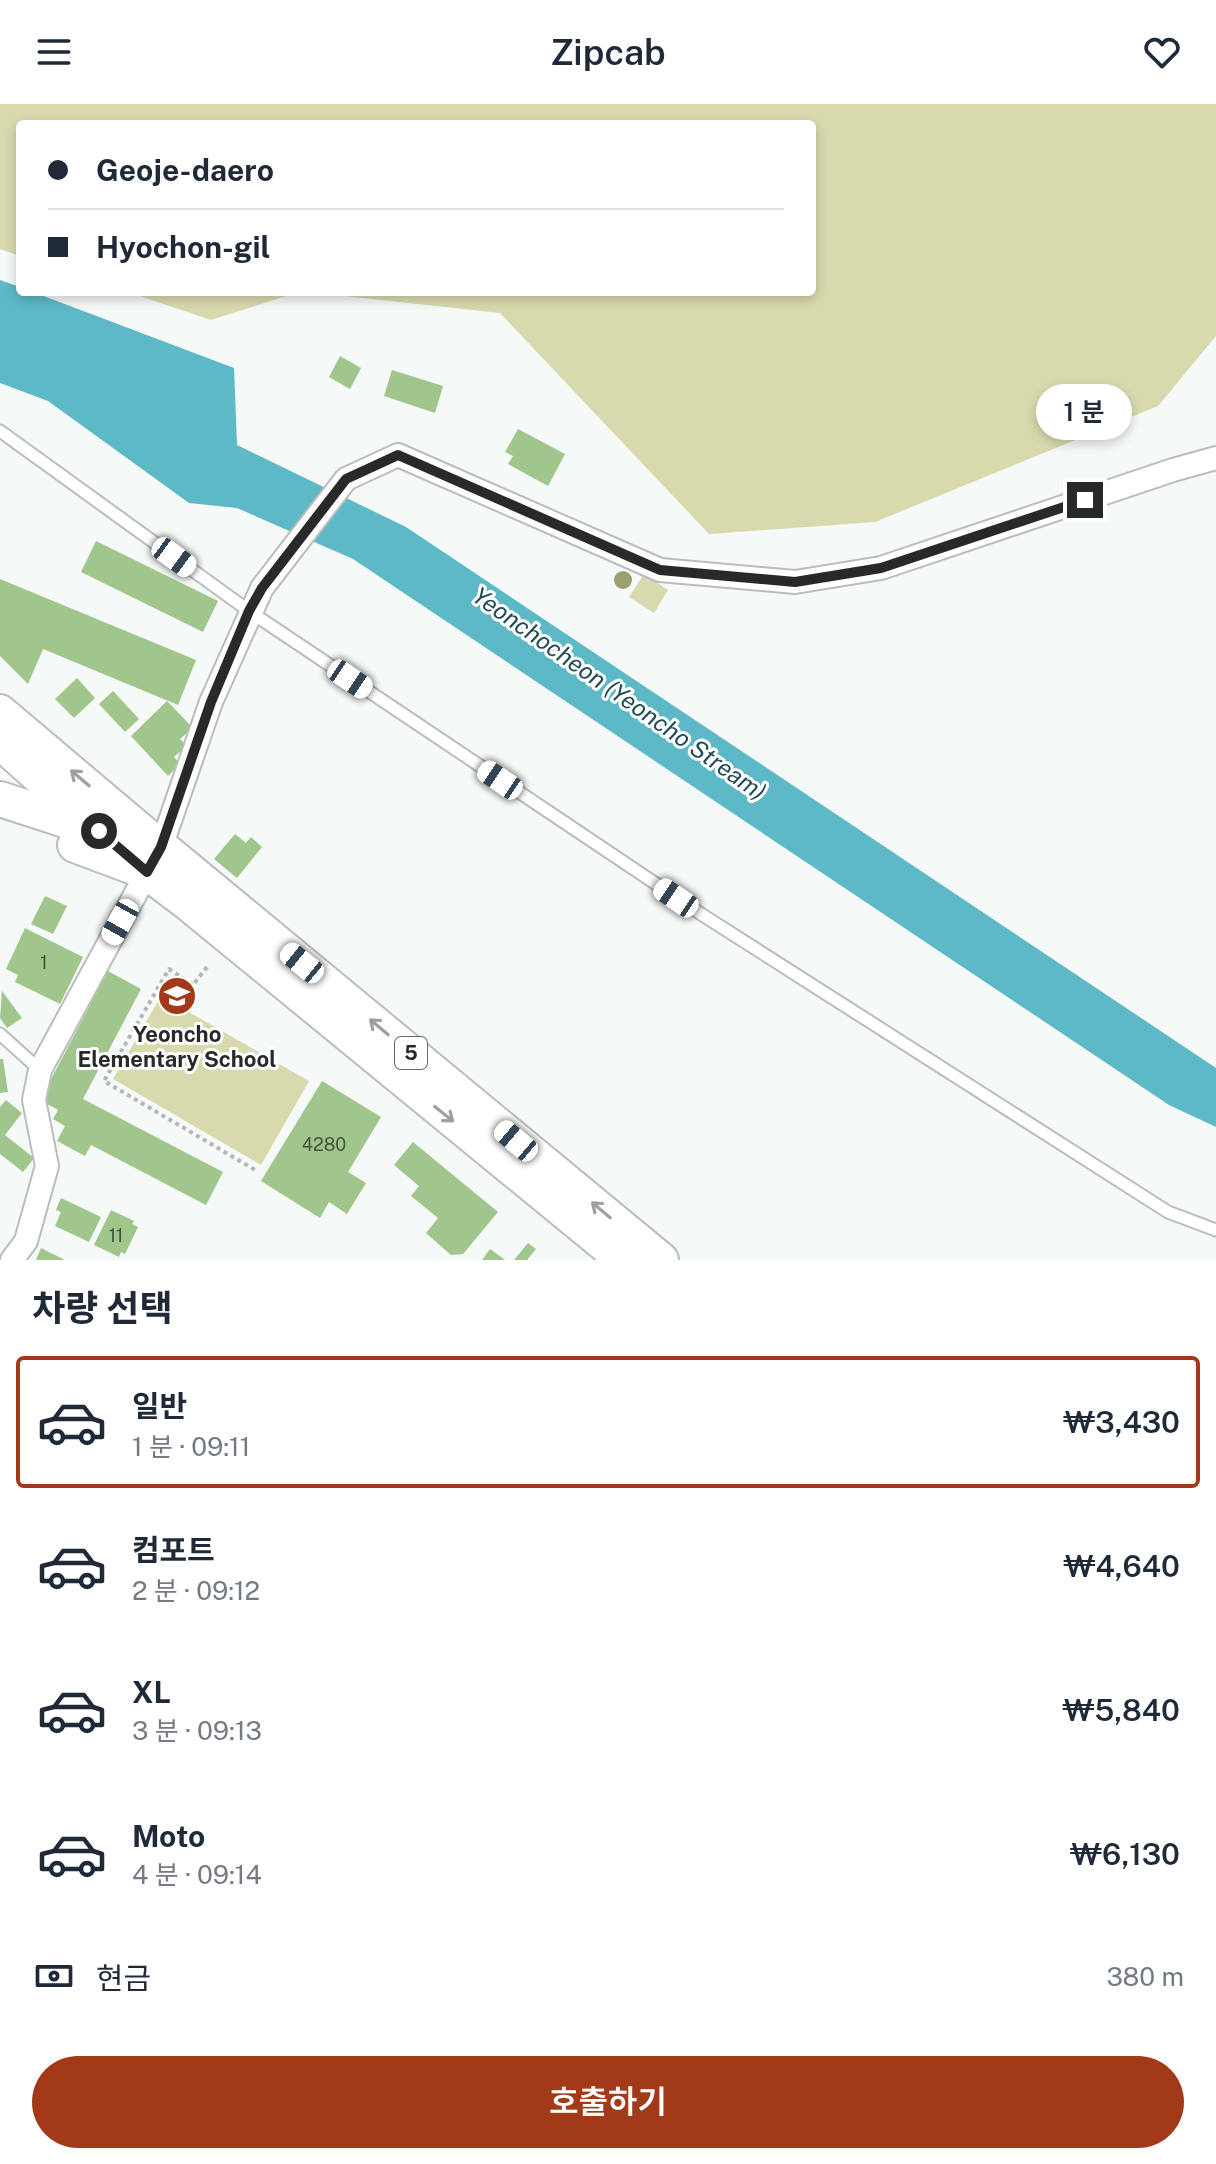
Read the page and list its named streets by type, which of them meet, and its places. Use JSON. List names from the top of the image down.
{
  "streets": {
    "main road": ["5"]
  },
  "water": ["Yeonchocheon (Yeoncho Stream)"],
  "places": {
    "school or university": ["Yeoncho Elementary School"]
  },
  "house_numbers": ["1", "4280", "11"],
  "page": {
    "header": "Zipcab",
    "banner": ["Geoje-daero", "Hyochon-gil"],
    "bubble": "1 분",
    "heading": "차량 선택",
    "list": [
      {
        "name": "일반",
        "note": "1 분 · 09:11",
        "value": "₩3,430"
      },
      {
        "name": "컴포트",
        "note": "2 분 · 09:12",
        "value": "₩4,640"
      },
      {
        "name": "XL",
        "note": "3 분 · 09:13",
        "value": "₩5,840"
      },
      {
        "name": "Moto",
        "note": "4 분 · 09:14",
        "value": "₩6,130"
      }
    ],
    "pay": ["현금", "380 m"],
    "buttons": "호출하기"
  }
}
